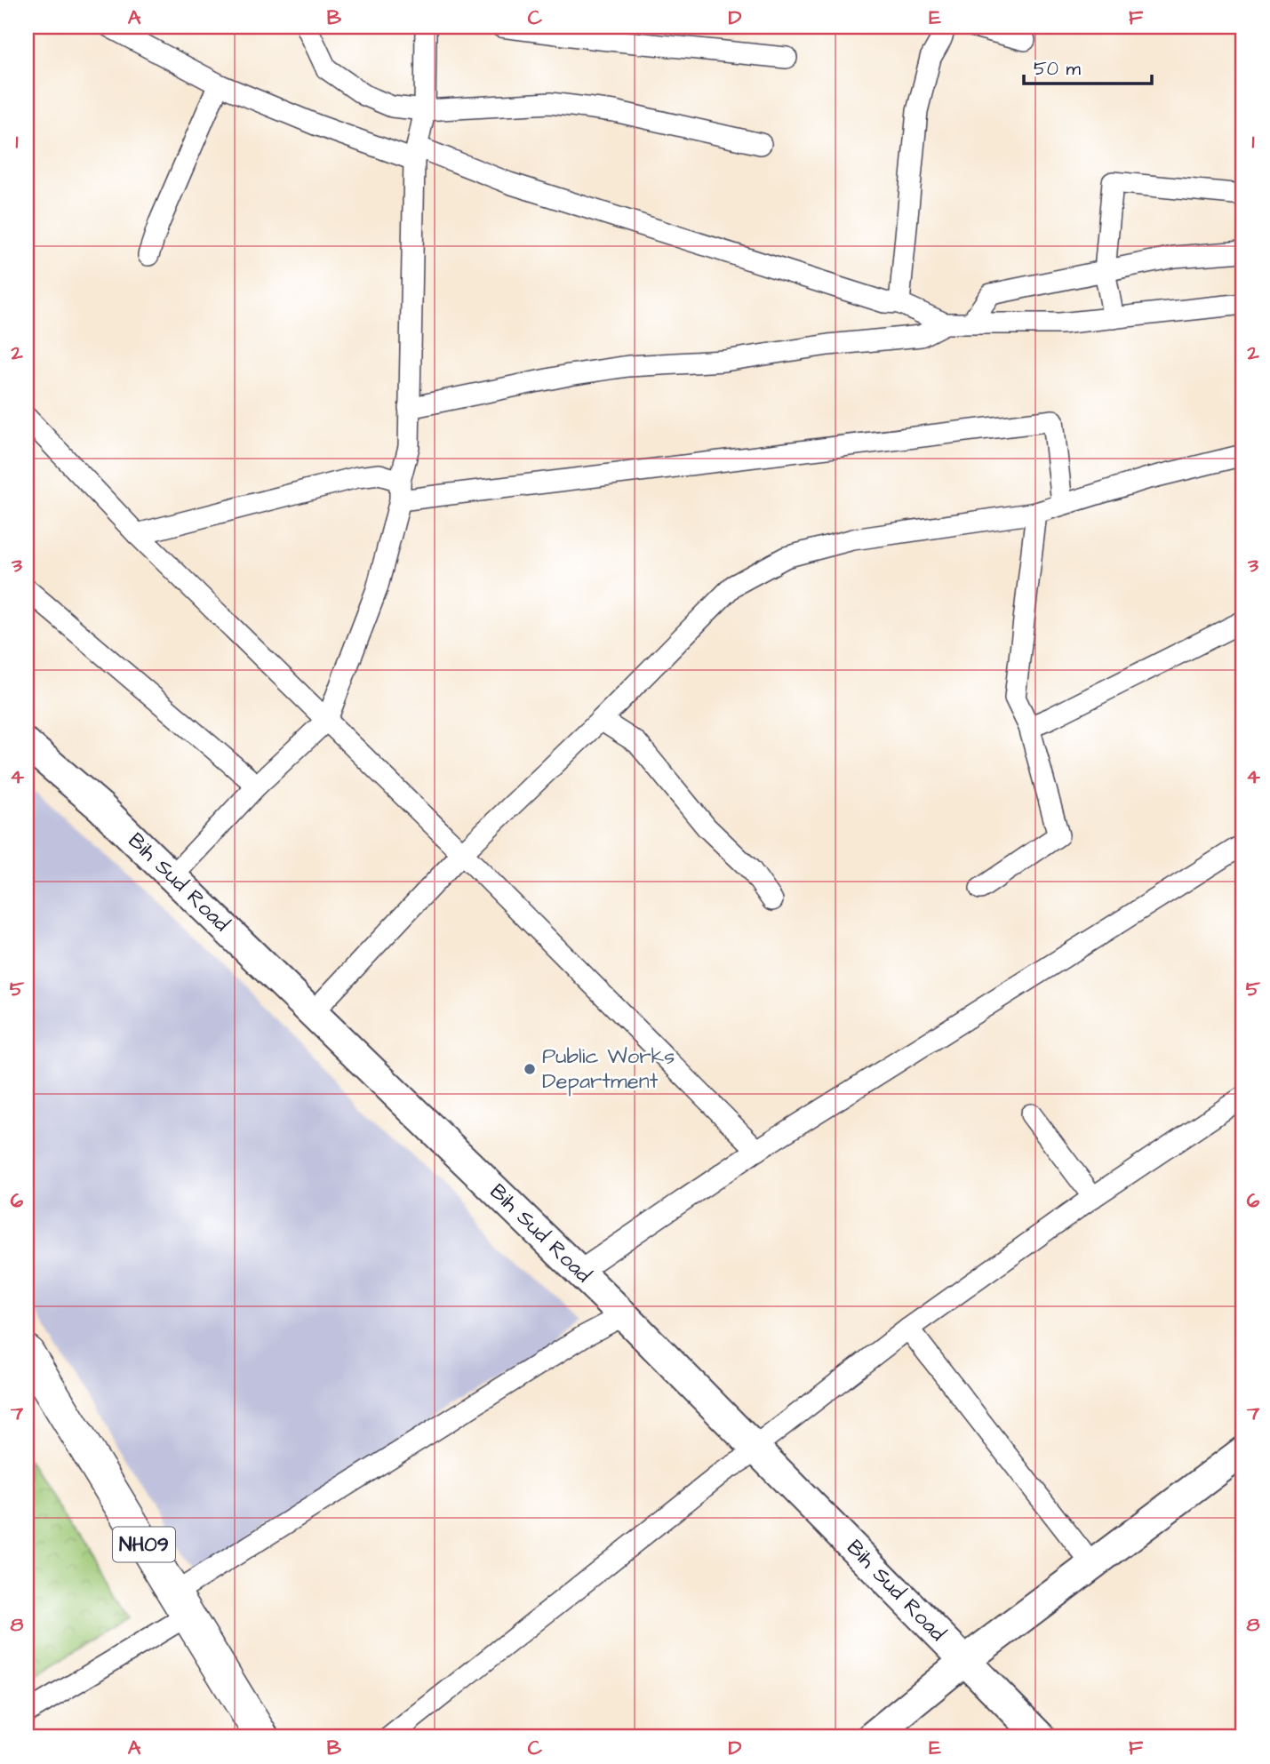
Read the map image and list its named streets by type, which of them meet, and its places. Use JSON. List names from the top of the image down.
{
  "streets": {
    "main road": ["Bih Sud Road", "NH09"]
  },
  "places": ["Public Works Department"],
  "scale_bar": "50 m",
  "grid": {
    "columns": [
      "A",
      "B",
      "C",
      "D",
      "E",
      "F"
    ],
    "rows": [
      "1",
      "2",
      "3",
      "4",
      "5",
      "6",
      "7",
      "8"
    ]
  }
}
